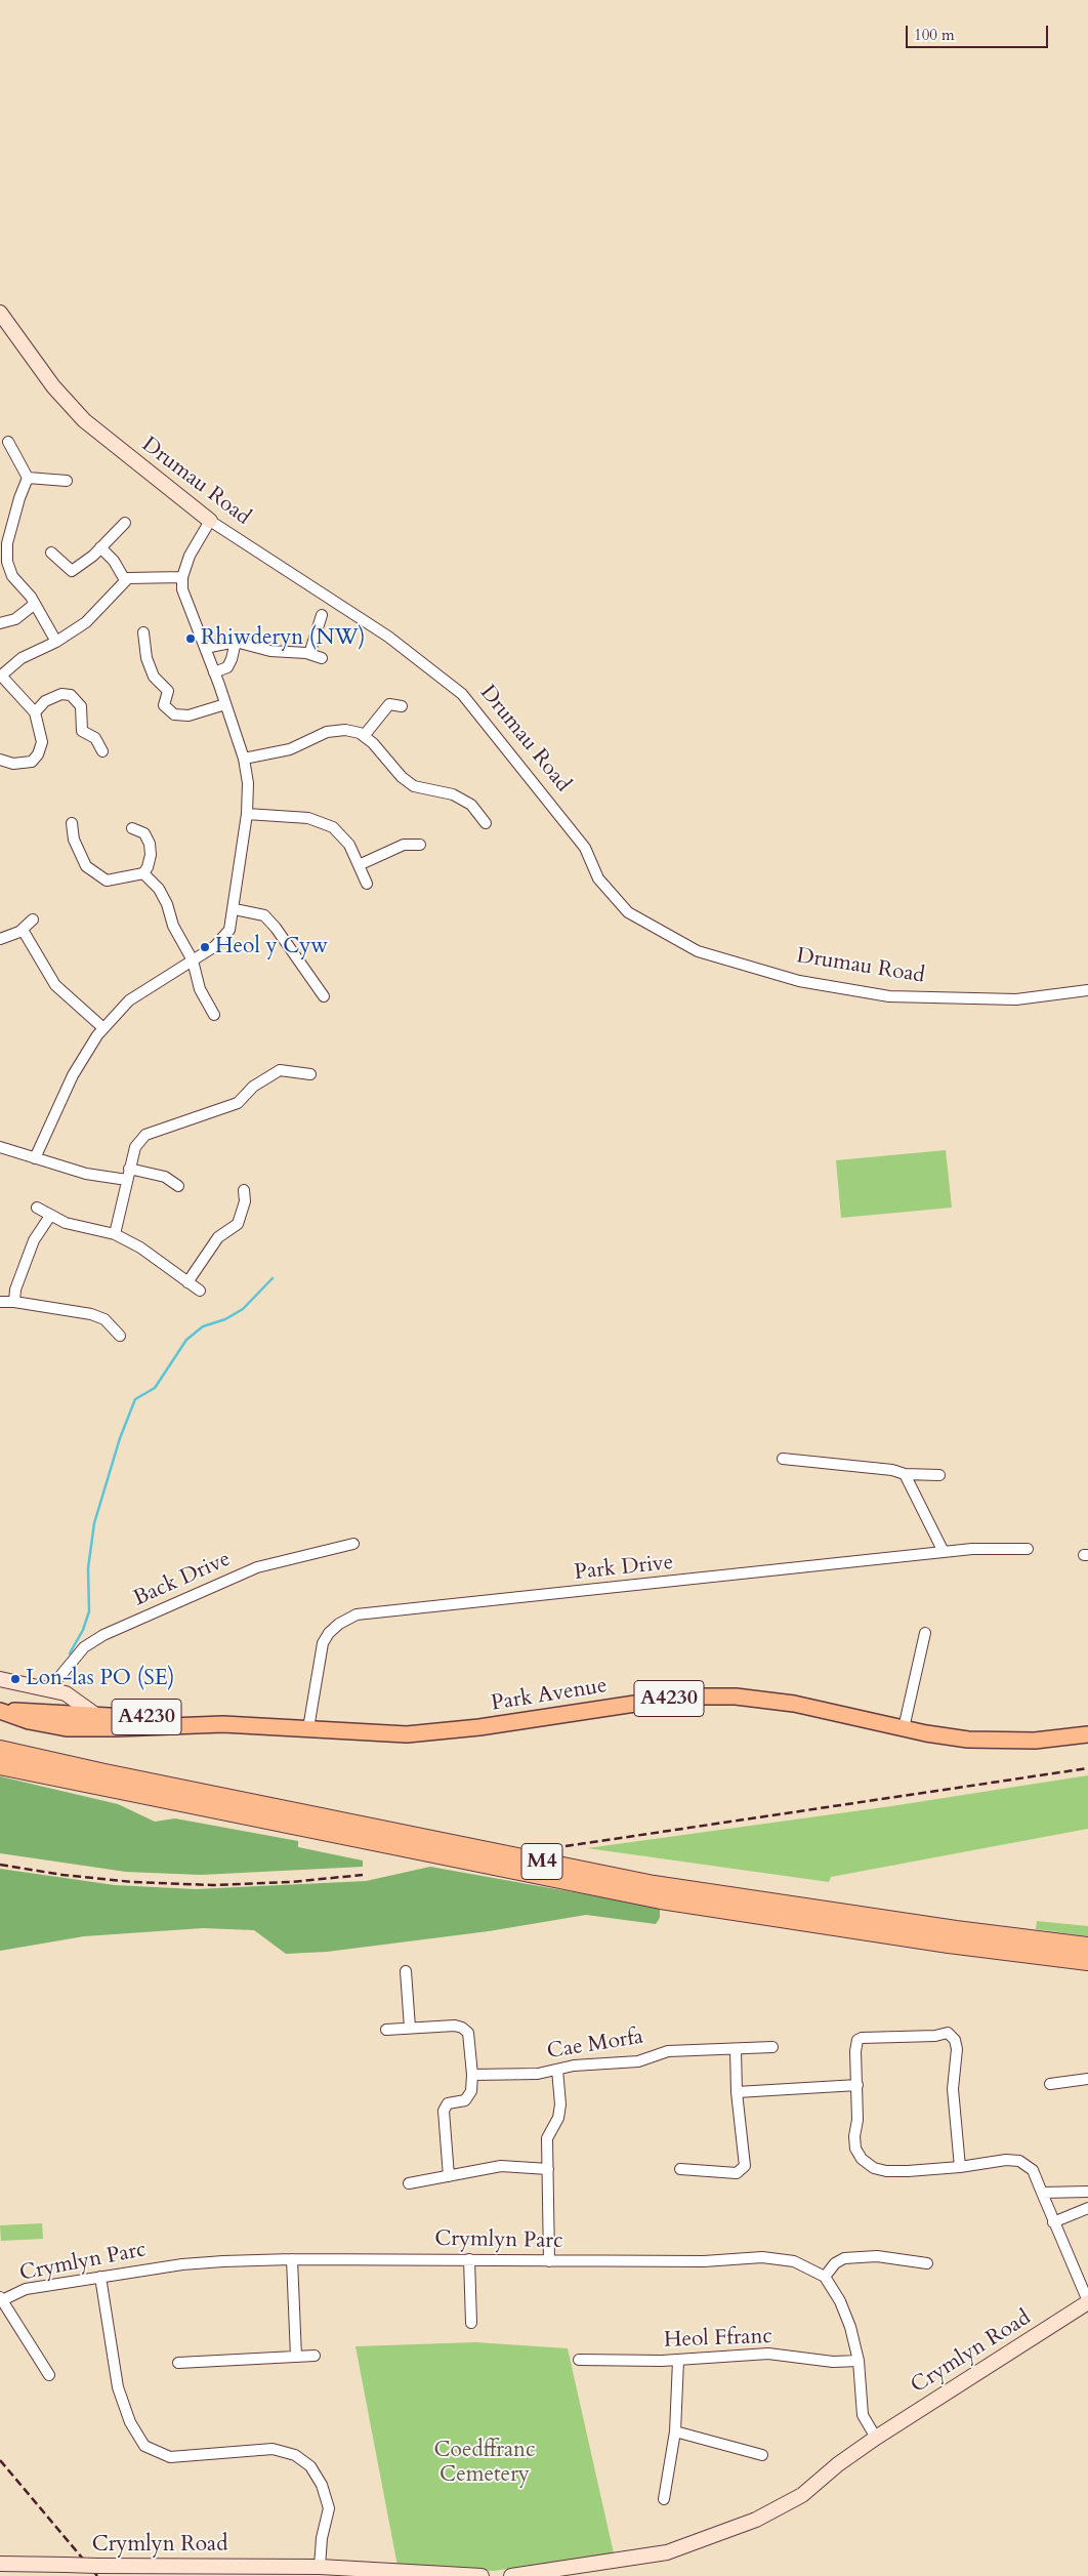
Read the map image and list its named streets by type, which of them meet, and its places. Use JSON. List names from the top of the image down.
{
  "streets": {
    "highway": ["M4"],
    "main road": ["Park Avenue", "A4230"],
    "street": [
      "Drumau Road",
      "Park Drive",
      "Back Drive",
      "Cae Morfa",
      "Crymlyn Parc",
      "Heol Ffranc",
      "Crymlyn Road"
    ]
  },
  "crossings": [
    ["Park Drive", "Park Avenue"],
    ["Park Avenue", "A4230"]
  ],
  "parks": ["Coedffranc Cemetery"],
  "places": ["Rhiwderyn (NW)", "Heol y Cyw", "Lon-las PO (SE)"],
  "scale_bar": "100 m"
}
